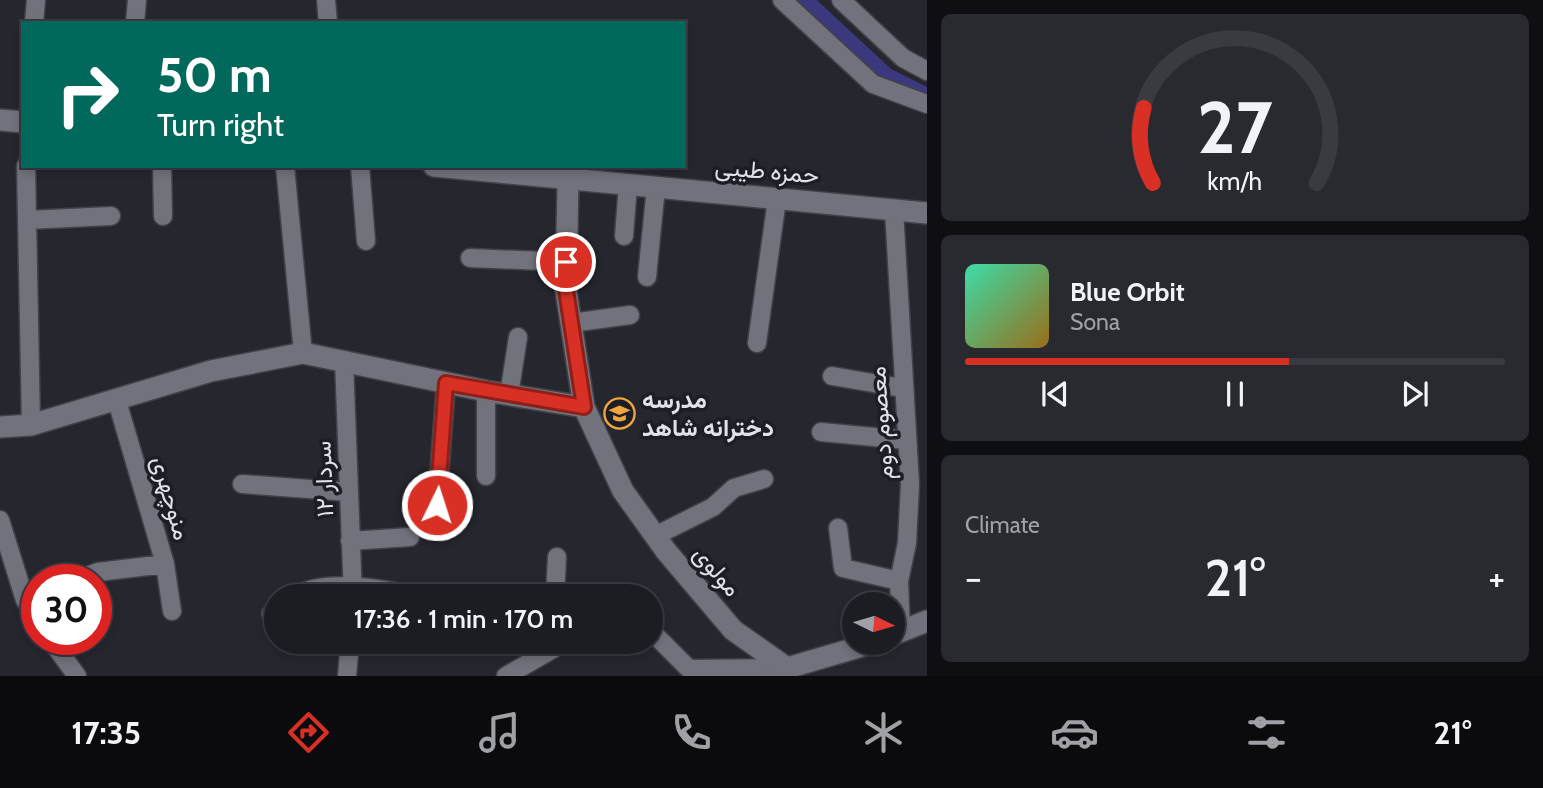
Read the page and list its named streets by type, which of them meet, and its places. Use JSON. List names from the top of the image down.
{
  "streets": {
    "street": [
      "حمزه طیبی",
      "معصوم دوم",
      "سردار ۱۲",
      "منوچهری",
      "مولوی"
    ]
  },
  "crossings": [
    ["حمزه طیبی", "معصوم دوم"],
    ["حمزه طیبی", "مولوی"]
  ],
  "places": {
    "school or university": ["مدرسه دخترانه شاهد"]
  },
  "north": "right",
  "page": {
    "turn": ["50 m", "Turn right"],
    "song": ["Blue Orbit", "Sona"],
    "tile": "Climate",
    "heat": ["−", "21°", "+"],
    "limit": "30",
    "trip": "17:36 · 1 min · 170 m",
    "tabs": ["17:35", "21°"],
    "gauge": ["27", "km/h"]
  }
}
